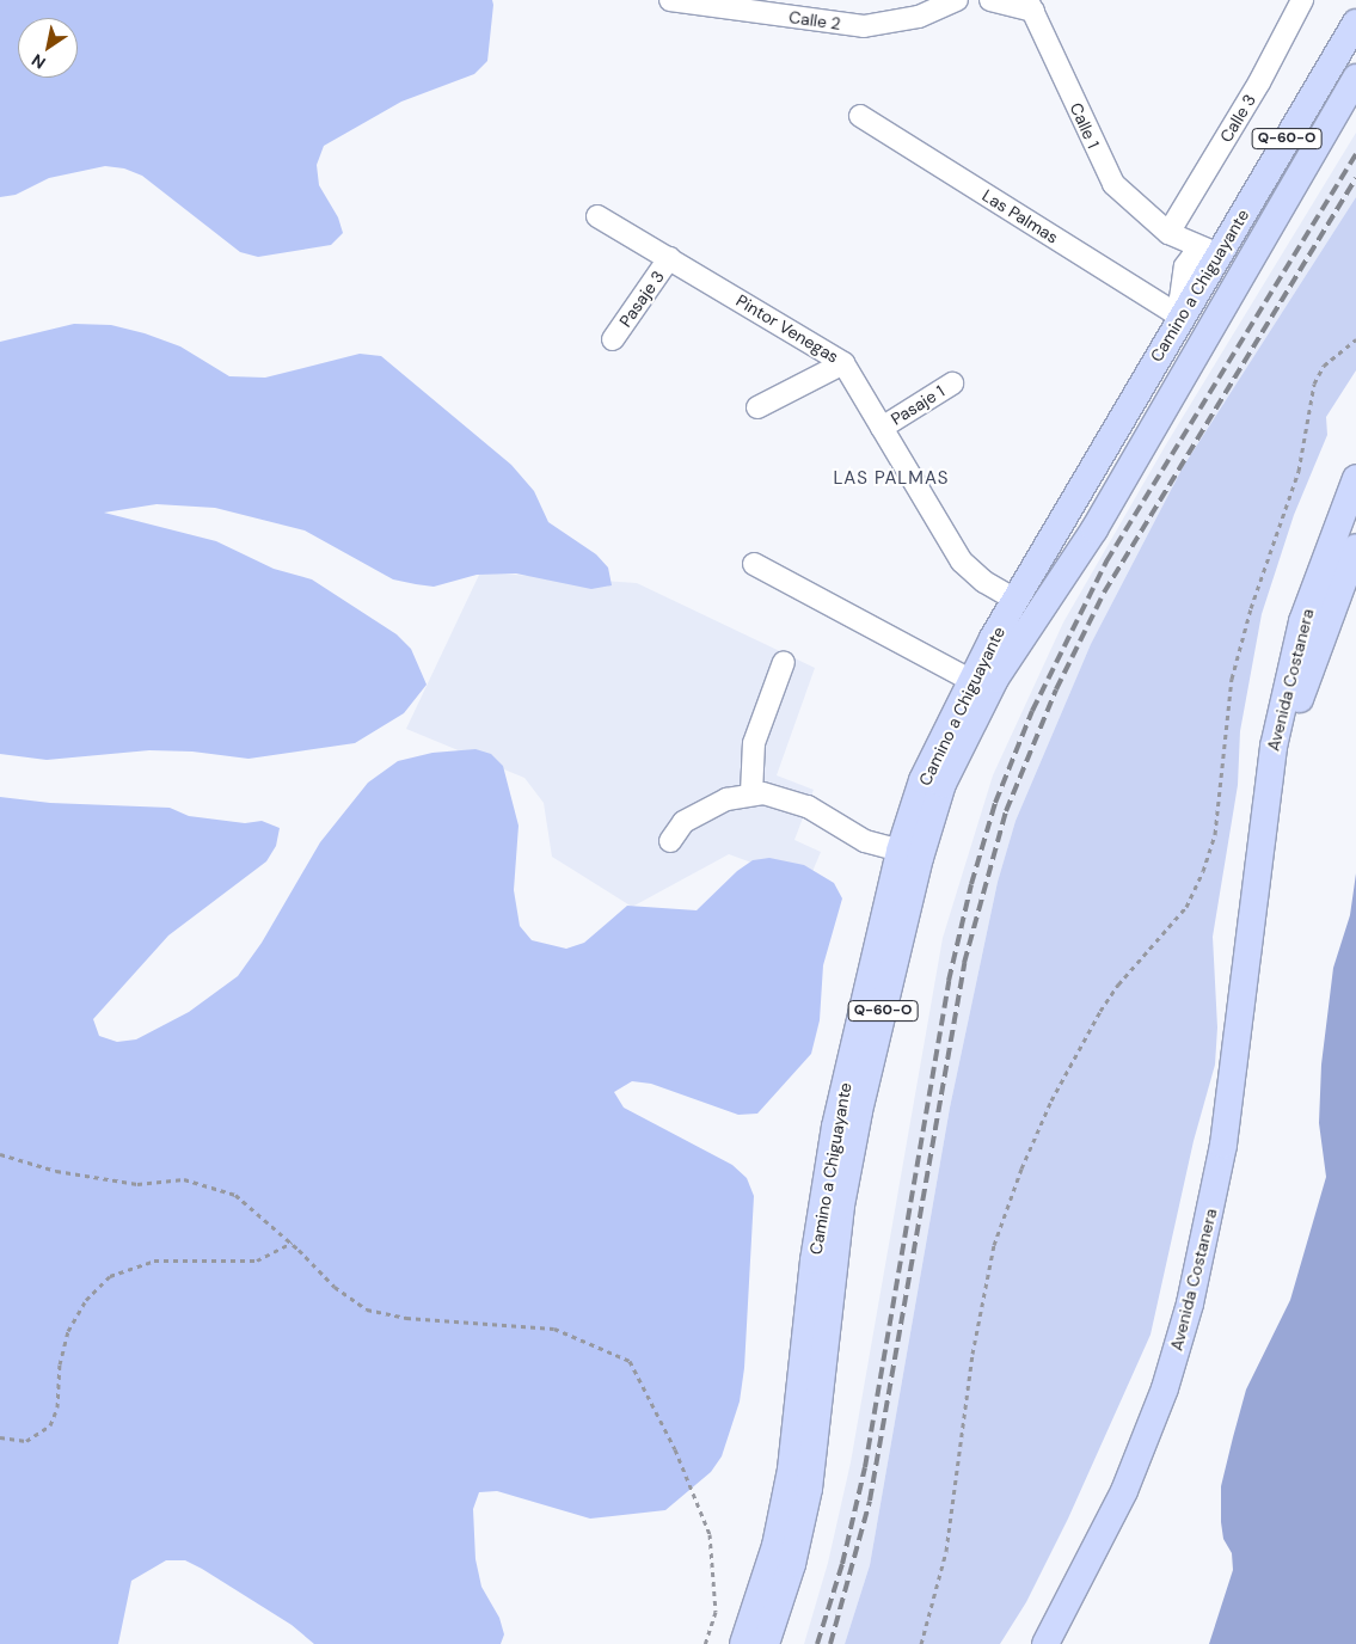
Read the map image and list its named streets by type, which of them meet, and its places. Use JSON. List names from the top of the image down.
{
  "streets": {
    "main road": ["Q-60-O", "Camino a Chiguayante", "Avenida Costanera"],
    "street": [
      "Calle 2",
      "Calle 3",
      "Calle 1",
      "Las Palmas",
      "Pasaje 3",
      "Pintor Venegas",
      "Pasaje 1"
    ]
  },
  "crossings": [
    ["Calle 3", "Calle 1"],
    ["Calle 1", "Camino a Chiguayante"],
    ["Las Palmas", "Camino a Chiguayante"],
    ["Camino a Chiguayante", "Pintor Venegas"],
    ["Pasaje 3", "Pintor Venegas"],
    ["Pintor Venegas", "Pasaje 1"]
  ],
  "districts": ["LAS PALMAS"],
  "north": "bottom left"
}
